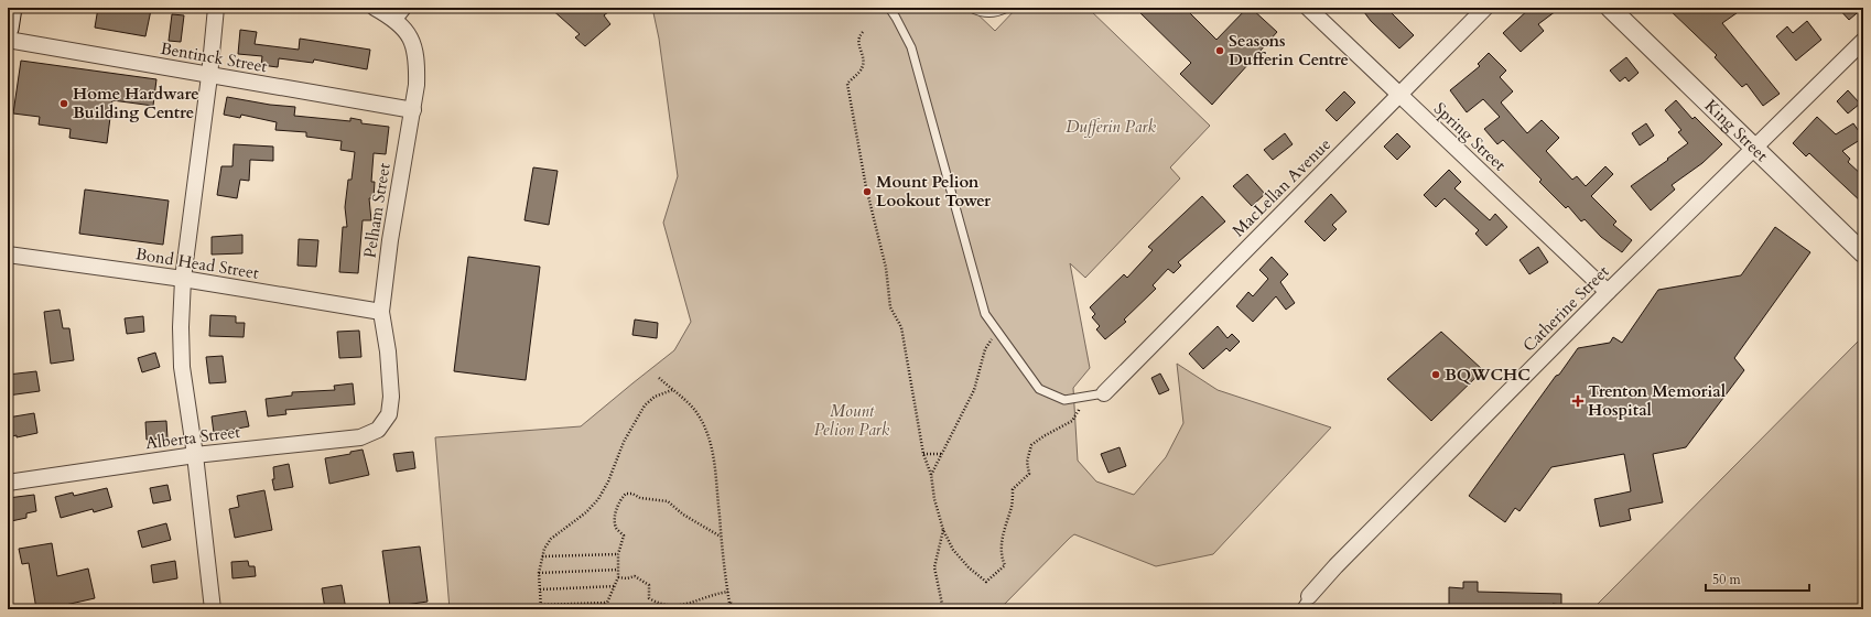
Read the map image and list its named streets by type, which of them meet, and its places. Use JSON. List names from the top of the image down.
{
  "streets": {
    "street": [
      "Bentinck Street",
      "King Street",
      "Spring Street",
      "MacLellan Avenue",
      "Pelham Street",
      "Bond Head Street",
      "Catherine Street",
      "Alberta Street"
    ]
  },
  "crossings": [
    ["Bentinck Street", "Pelham Street"],
    ["King Street", "Catherine Street"],
    ["Spring Street", "MacLellan Avenue"],
    ["Spring Street", "Catherine Street"],
    ["Pelham Street", "Bond Head Street"],
    ["Pelham Street", "Alberta Street"]
  ],
  "parks": ["Dufferin Park", "Mount Pelion Park"],
  "places": {
    "other": [
      "Seasons Dufferin Centre",
      "Home Hardware Building Centre",
      "Mount Pelion Lookout Tower",
      "BQWCHC"
    ],
    "health": ["Trenton Memorial Hospital"]
  },
  "scale_bar": "50 m"
}
